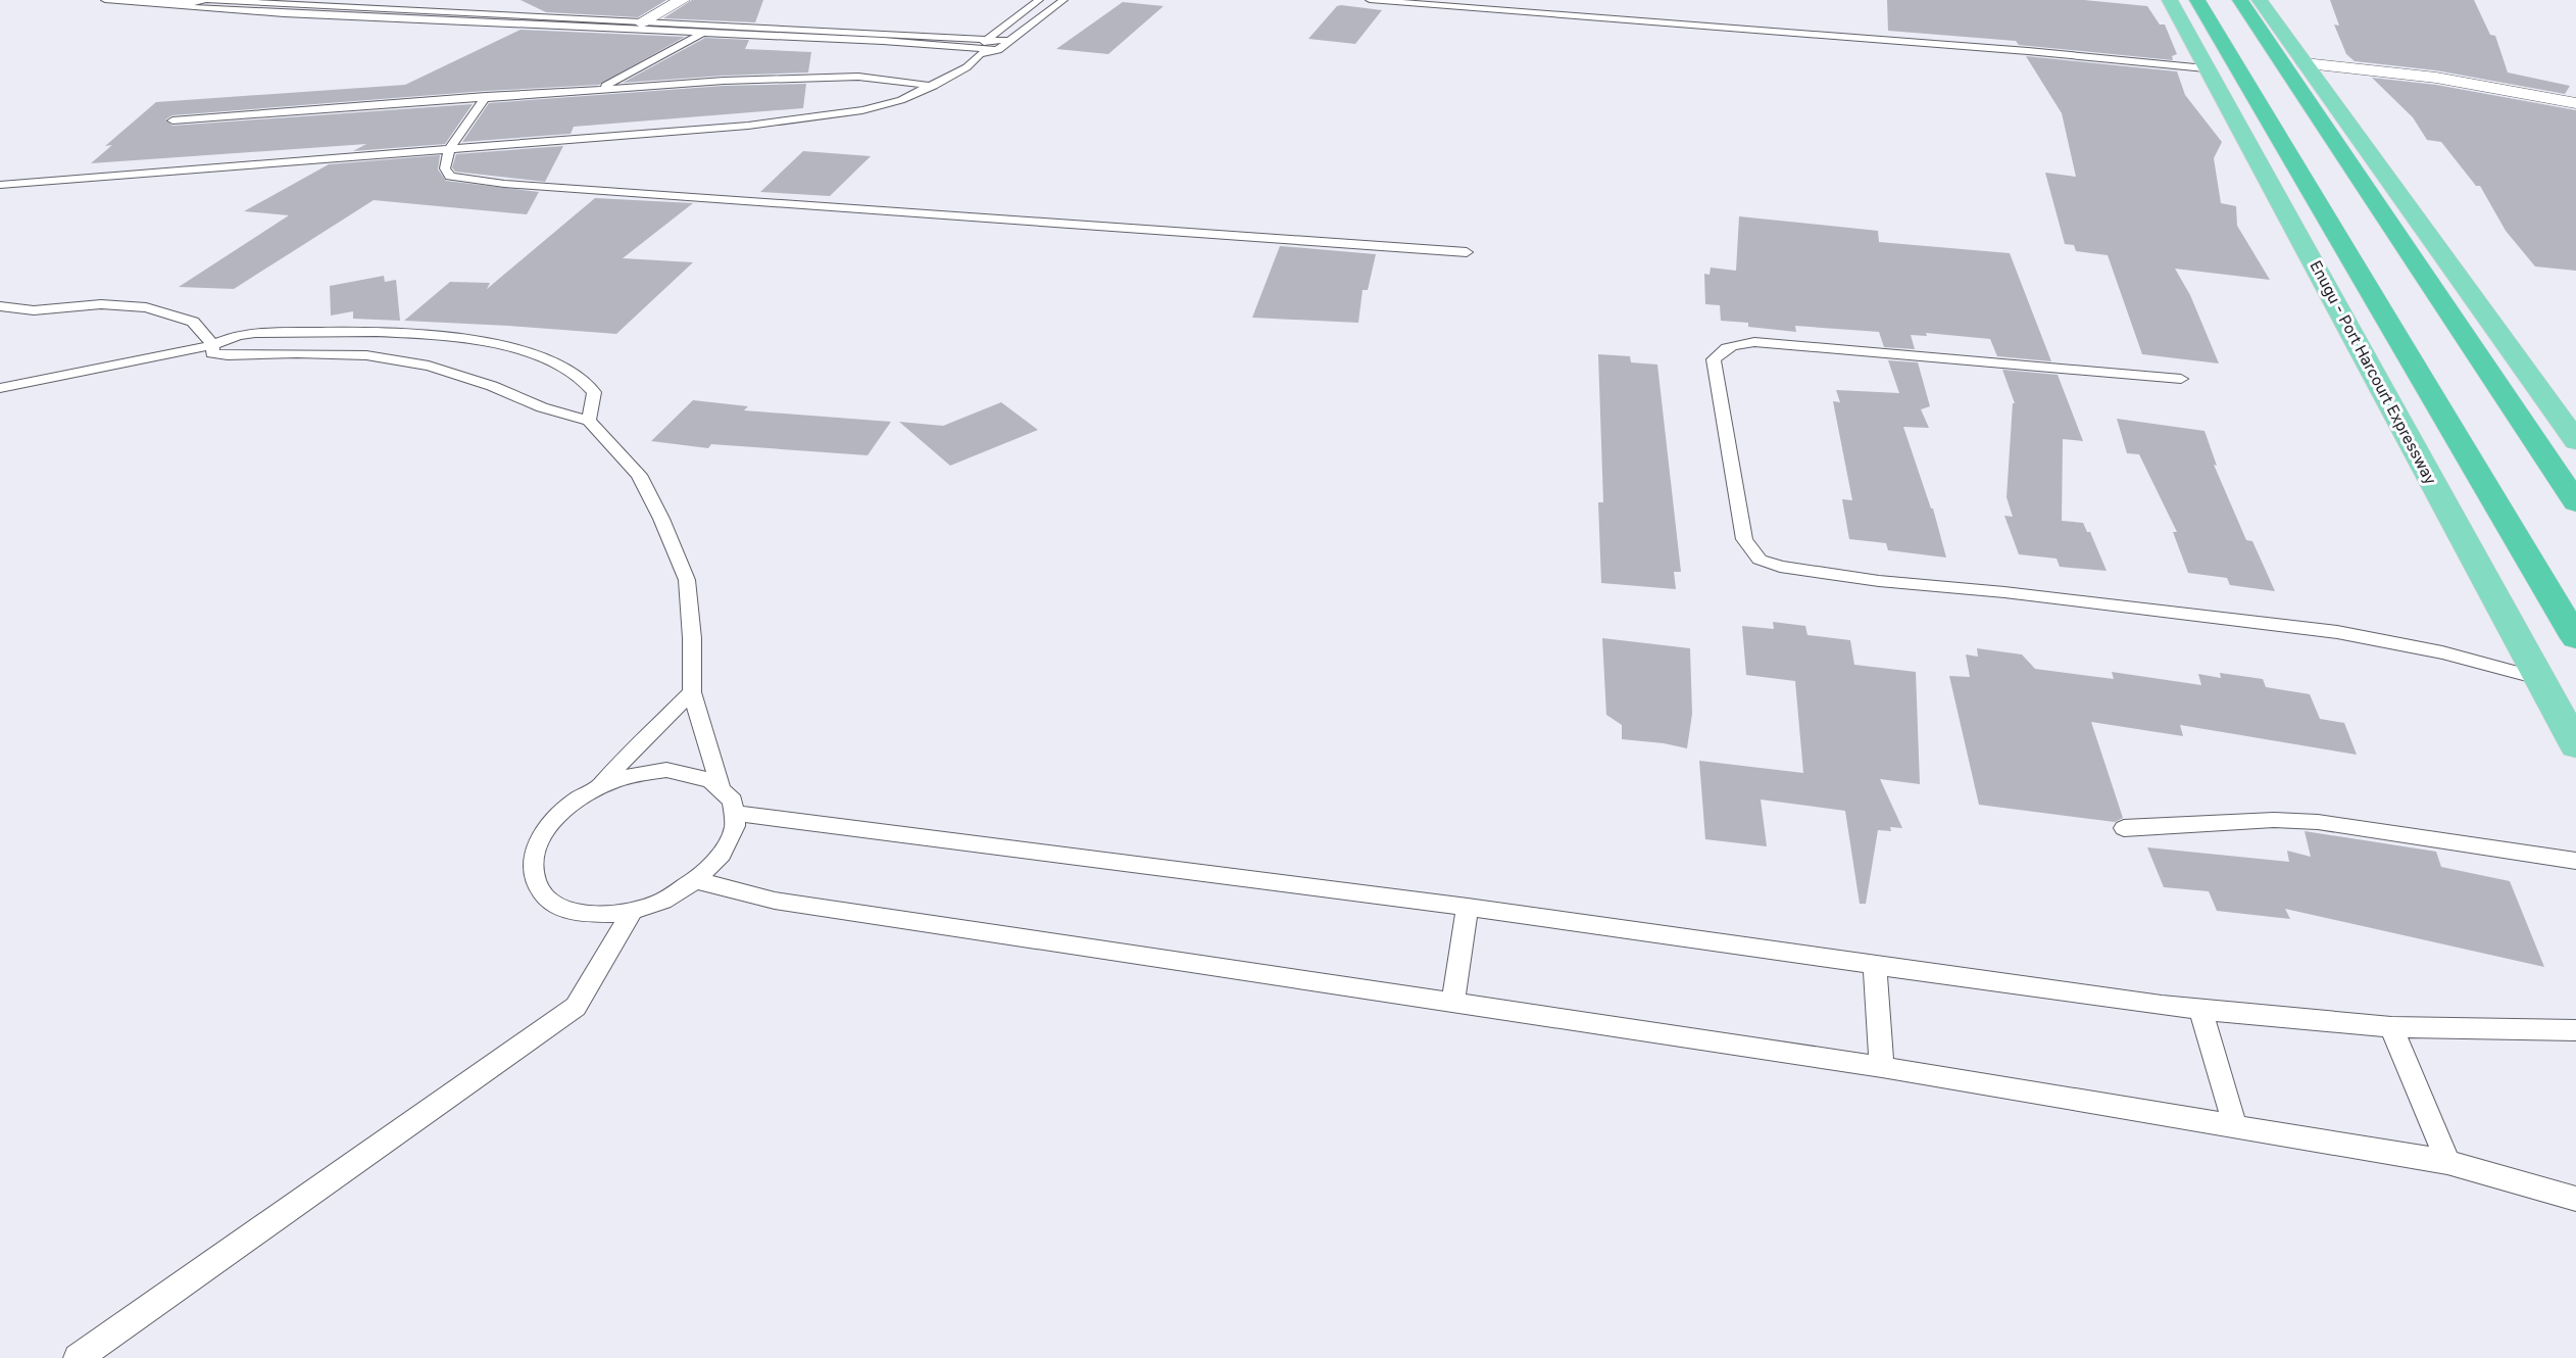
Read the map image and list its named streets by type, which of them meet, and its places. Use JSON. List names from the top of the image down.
{
  "streets": {
    "highway": ["Enugu - Port Harcourt Expressway"]
  }
}
